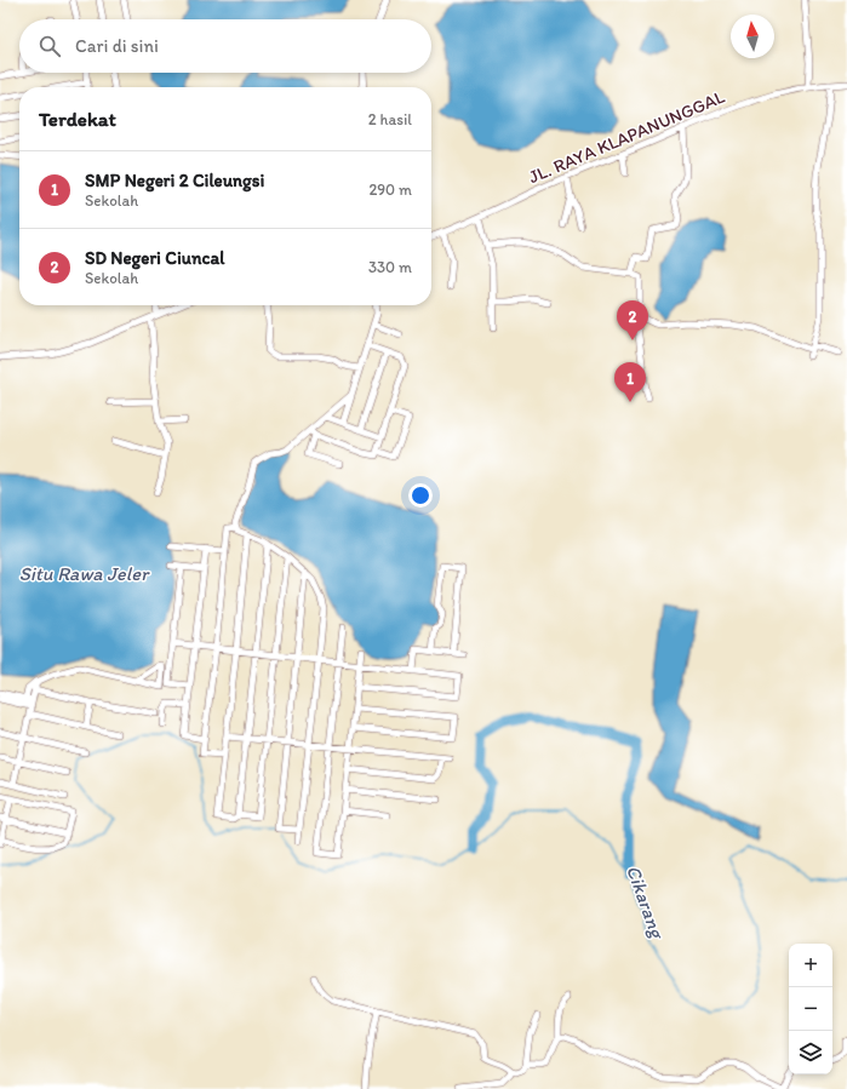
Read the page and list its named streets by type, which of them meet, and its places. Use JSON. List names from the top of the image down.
{
  "streets": {
    "street": ["JL. RAYA KLAPANUNGGAL"]
  },
  "water": ["Situ Rawa Jeler", "Cikarang"],
  "north": "top",
  "page": {
    "search": "Cari di sini",
    "heading": ["Terdekat", "2 hasil"],
    "list": [
      {
        "mark": "1",
        "name": "SMP Negeri 2 Cileungsi",
        "note": "Sekolah",
        "value": "290 m"
      },
      {
        "mark": "2",
        "name": "SD Negeri Ciuncal",
        "note": "Sekolah",
        "value": "330 m"
      }
    ],
    "pins": ["2", "1"],
    "map_buttons": ["+", "−"]
  }
}
